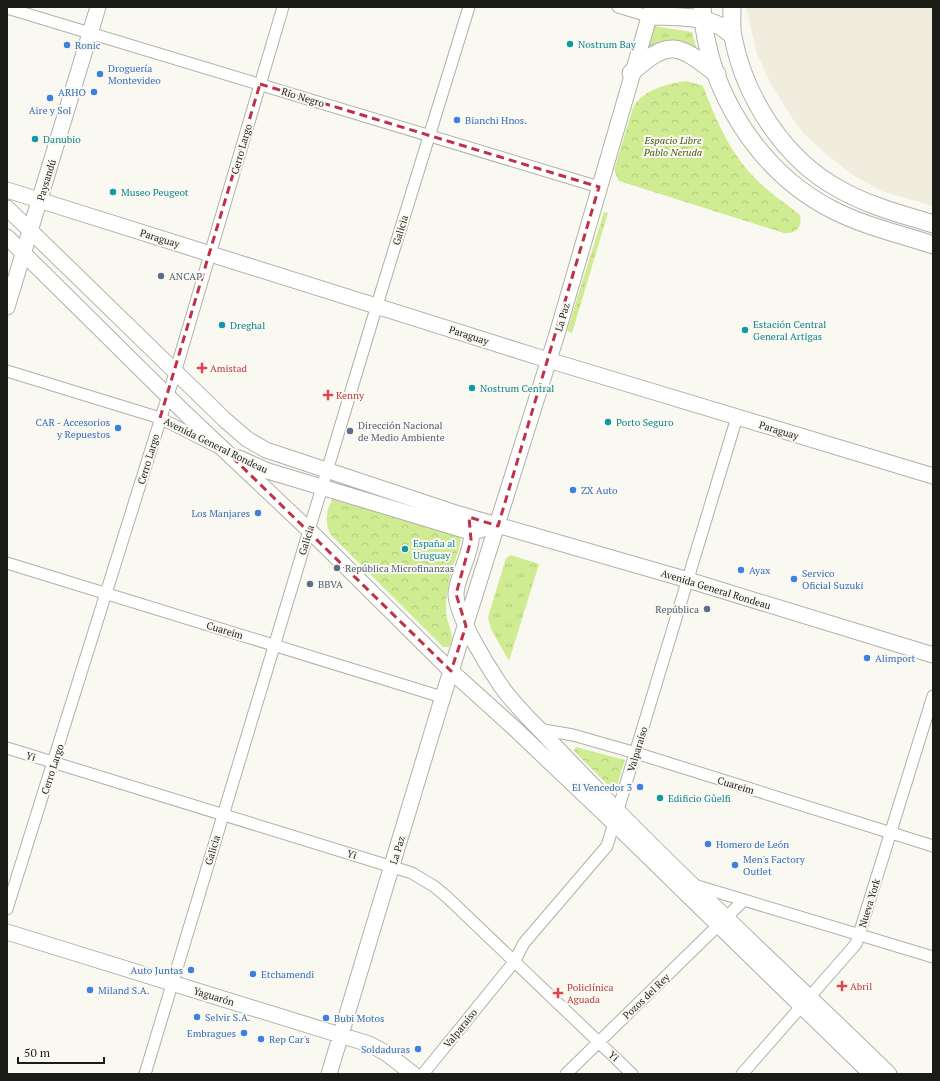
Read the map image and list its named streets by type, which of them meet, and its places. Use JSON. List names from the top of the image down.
{
  "streets": {
    "street": [
      "Río Negro",
      "Cerro Largo",
      "Paysandú",
      "Galicia",
      "Paraguay",
      "La Paz",
      "Avenida General Rondeau",
      "Cuareim",
      "Valparaíso",
      "Yi",
      "Nueva York",
      "Yaguarón",
      "Pozos del Rey"
    ]
  },
  "crossings": [
    ["Río Negro", "Cerro Largo"],
    ["Río Negro", "Paysandú"],
    ["Río Negro", "Galicia"],
    ["Río Negro", "La Paz"],
    ["Cerro Largo", "Paraguay"],
    ["Cerro Largo", "Avenida General Rondeau"],
    ["Cerro Largo", "Cuareim"],
    ["Cerro Largo", "Yi"],
    ["Paysandú", "Paraguay"],
    ["Paysandú", "Avenida General Rondeau"],
    ["Galicia", "Paraguay"],
    ["Galicia", "Avenida General Rondeau"],
    ["Galicia", "Cuareim"],
    ["Galicia", "Yi"],
    ["Galicia", "Yaguarón"],
    ["Paraguay", "La Paz"],
    ["Paraguay", "Valparaíso"],
    ["La Paz", "Avenida General Rondeau"],
    ["La Paz", "Cuareim"],
    ["La Paz", "Yi"],
    ["La Paz", "Yaguarón"],
    ["Avenida General Rondeau", "Valparaíso"],
    ["Cuareim", "Valparaíso"],
    ["Cuareim", "Nueva York"],
    ["Valparaíso", "Yi"],
    ["Yi", "Pozos del Rey"]
  ],
  "parks": ["Espacio Libre Pablo Neruda"],
  "places": {
    "other": [
      "Nostrum Bay",
      "Ronic",
      "Droguería Montevideo",
      "ARHO",
      "Aire y Sol",
      "Bianchi Hnos.",
      "Danubio",
      "Museo Peugeot",
      "ANCAP",
      "Dreghal",
      "Estación Central General Artigas",
      "Nostrum Central",
      "Porto Seguro",
      "CAR - Accesorios y Repuestos",
      "Dirección Nacional de Medio Ambiente",
      "ZX Auto",
      "Los Manjares",
      "España al Uruguay",
      "República Microfinanzas",
      "Ayax",
      "Servico Oficial Suzuki",
      "BBVA",
      "República",
      "Alimport",
      "El Vencedor 3",
      "Edificio Gûelfi",
      "Homero de León",
      "Men's Factory Outlet",
      "Auto Juntas",
      "Etchamendi",
      "Miland S.A.",
      "Selvir S.A.",
      "Bubi Motos",
      "Embragues",
      "Rep Car's",
      "Soldaduras"
    ],
    "health": [
      "Amistad",
      "Kenny",
      "Abril",
      "Policlínica Aguada"
    ]
  },
  "scale_bar": "50 m"
}
